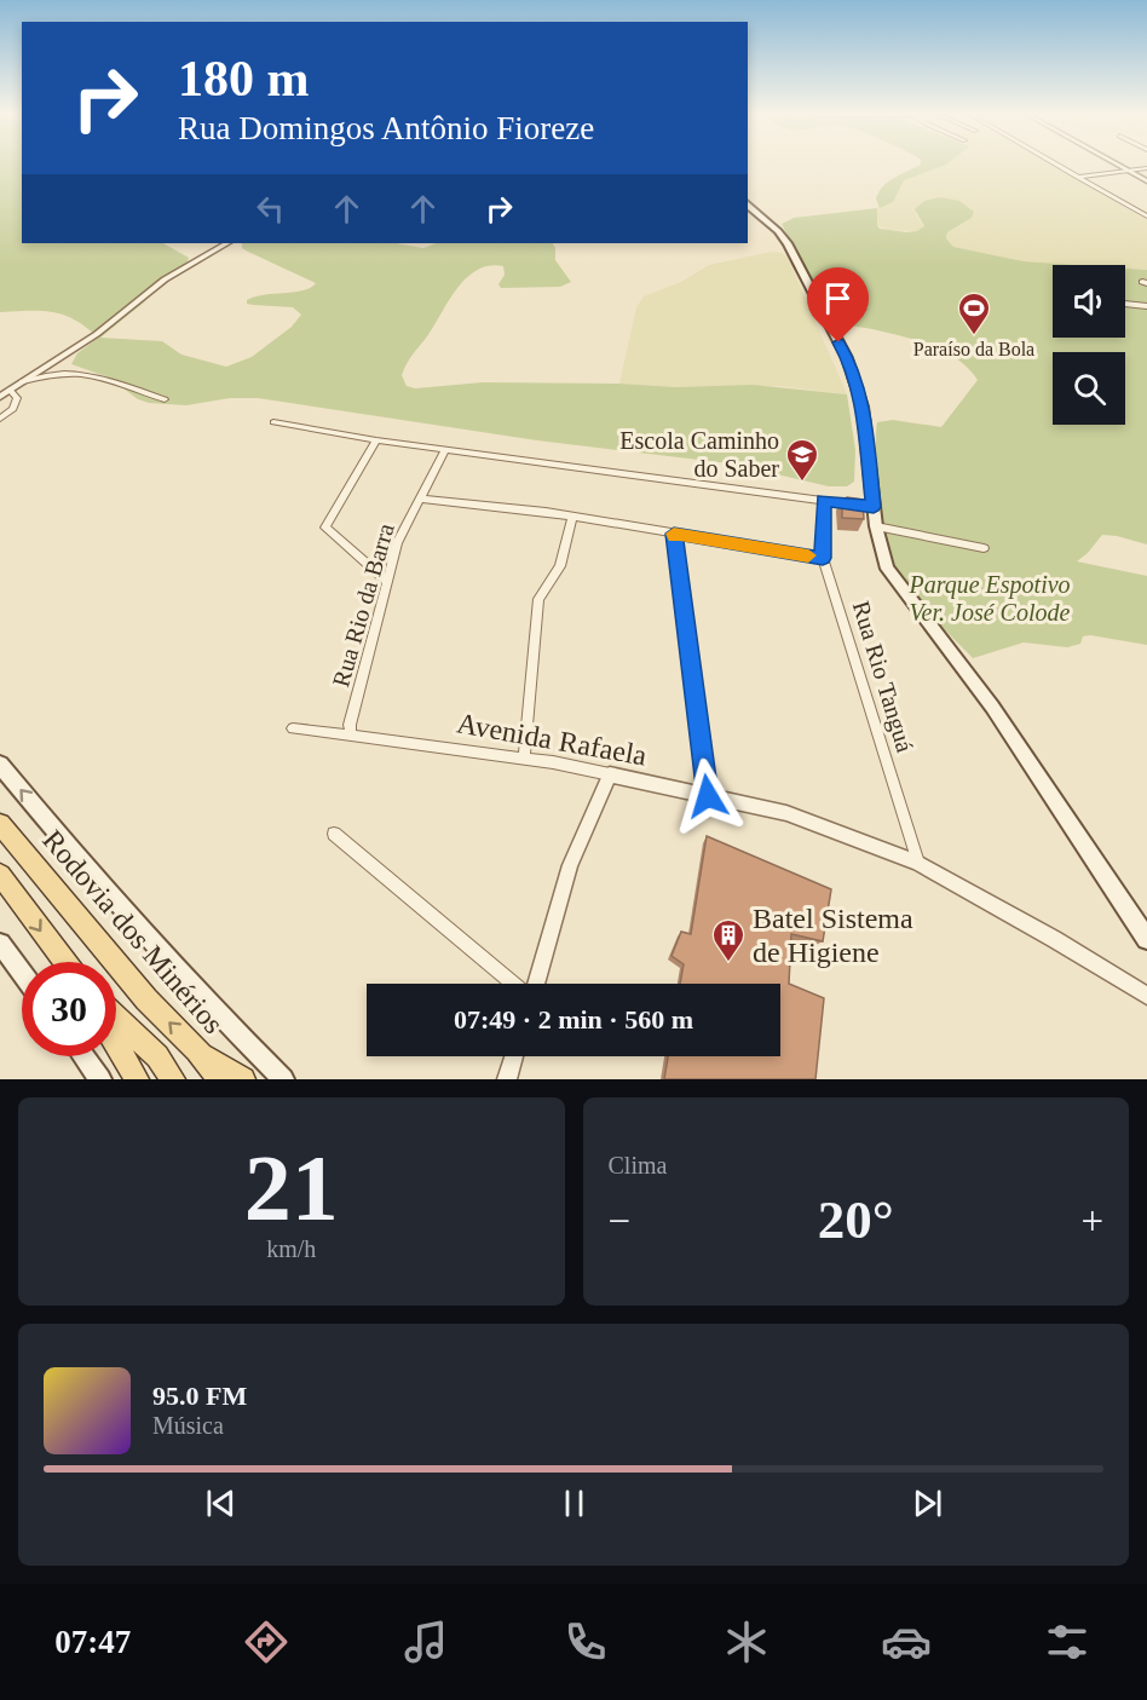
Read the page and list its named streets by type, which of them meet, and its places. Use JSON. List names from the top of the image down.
{
  "streets": {
    "main road": ["Rodovia dos Minérios"],
    "street": ["Rua Rio da Barra", "Rua Rio Tanguá", "Avenida Rafaela"]
  },
  "crossings": [
    ["Rua Rio da Barra", "Avenida Rafaela"],
    ["Rua Rio Tanguá", "Avenida Rafaela"]
  ],
  "parks": ["Parque Espotivo Ver. José Colode"],
  "places": {
    "sports": ["Paraíso da Bola"],
    "school or university": ["Escola Caminho do Saber"],
    "building": ["Batel Sistema de Higiene"]
  },
  "page": {
    "turn": ["180 m", "Rua Domingos Antônio Fioreze"],
    "limit": "30",
    "trip": "07:49 · 2 min · 560 m",
    "tile": [
      ["21", "km/h"],
      "Clima"
    ],
    "heat": ["−", "20°", "+"],
    "song": ["95.0 FM", "Música"],
    "tabs": "07:47"
  }
}
